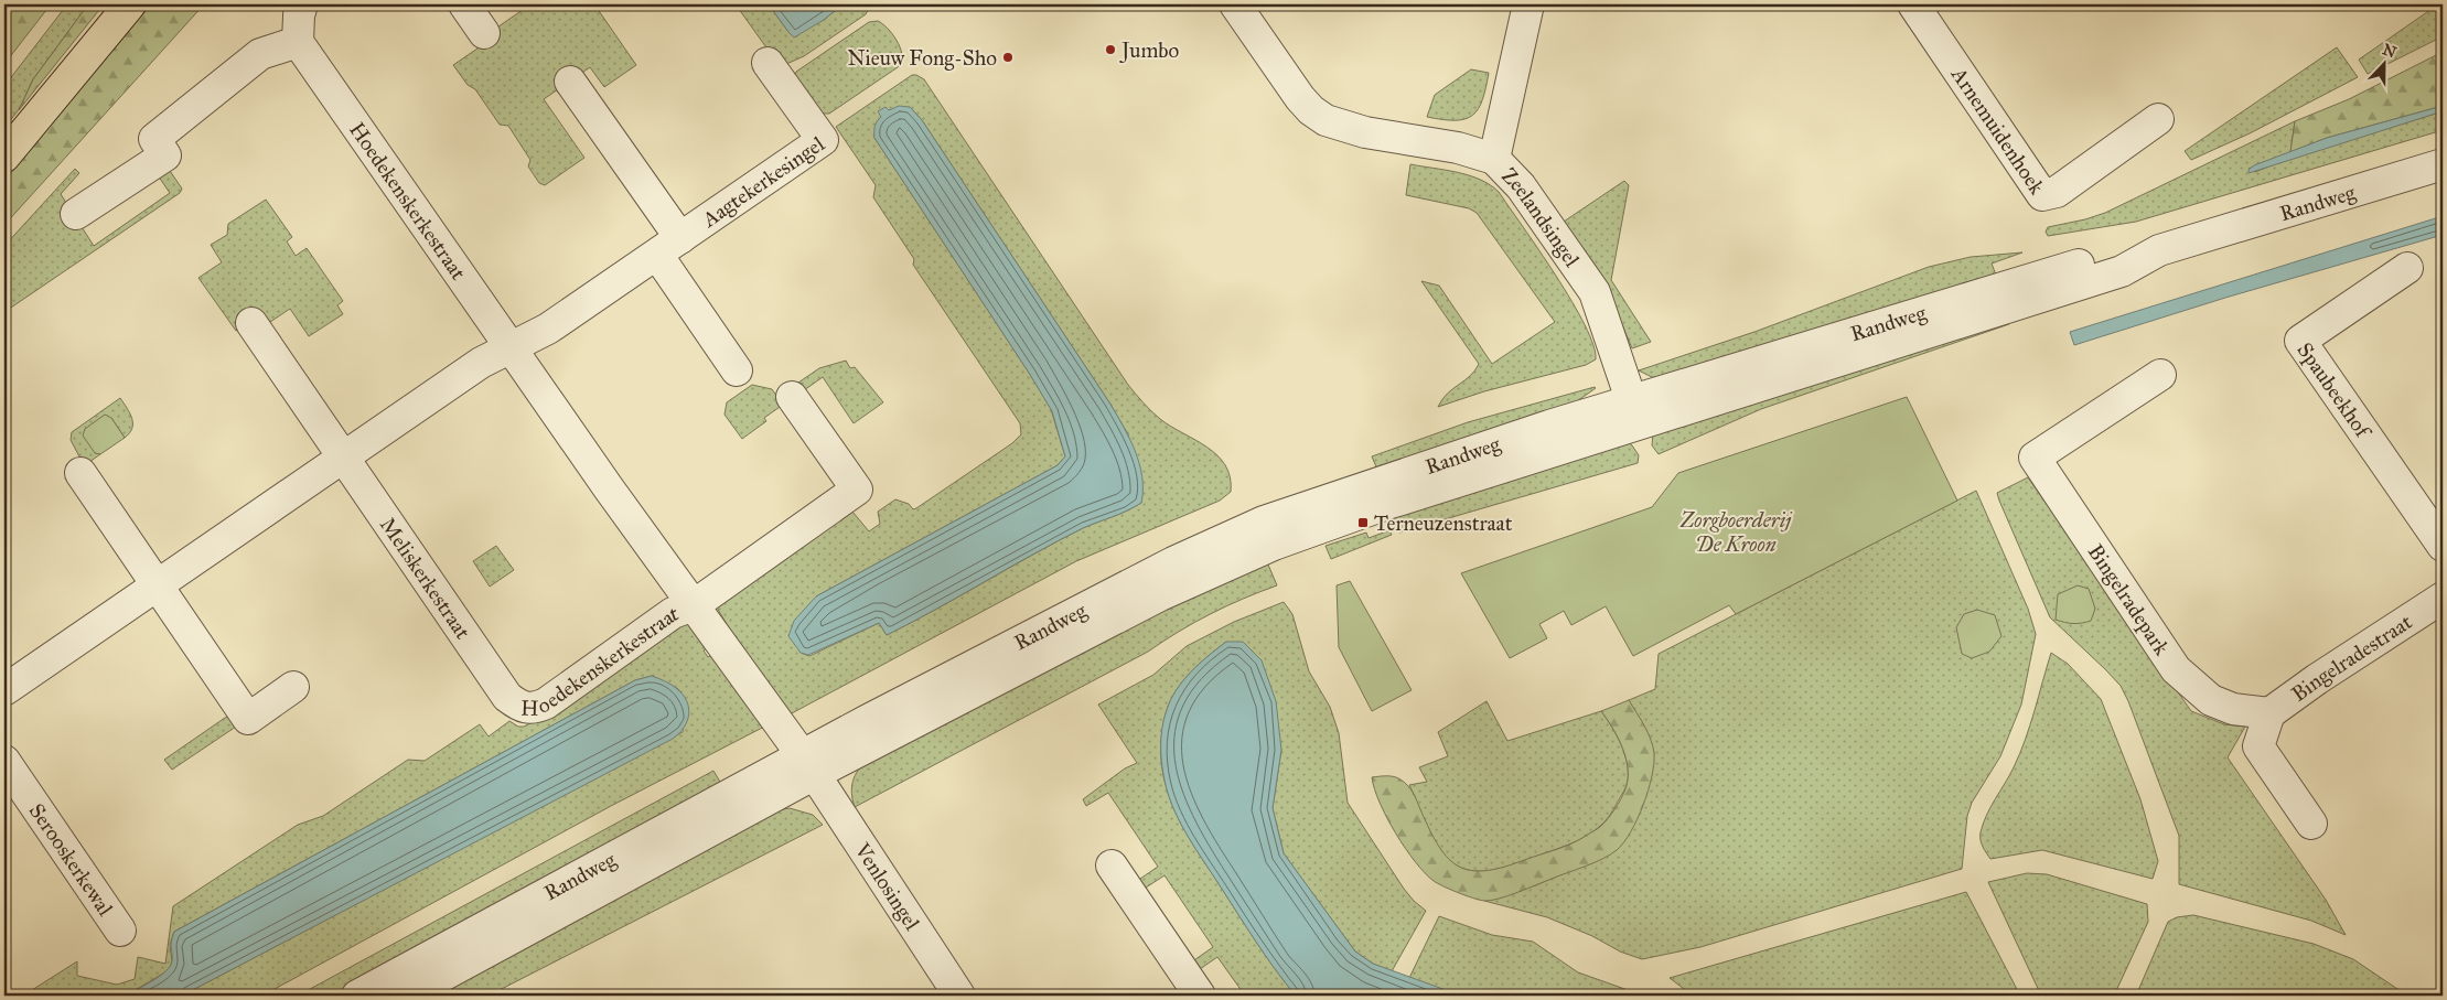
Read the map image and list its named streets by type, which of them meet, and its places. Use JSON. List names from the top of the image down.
{
  "streets": {
    "street": [
      "Arnemuidenhoek",
      "Aagtekerkesingel",
      "Hoedekenskerkestraat",
      "Randweg",
      "Zeelandsingel",
      "Spaubeekhof",
      "Meliskerkestraat",
      "Bingelradepark",
      "Bingelradestraat",
      "Serooskerkewal",
      "Venlosingel"
    ]
  },
  "crossings": [
    ["Aagtekerkesingel", "Hoedekenskerkestraat"],
    ["Hoedekenskerkestraat", "Randweg"],
    ["Hoedekenskerkestraat", "Meliskerkestraat"],
    ["Hoedekenskerkestraat", "Venlosingel"],
    ["Randweg", "Zeelandsingel"],
    ["Randweg", "Venlosingel"],
    ["Bingelradepark", "Bingelradestraat"]
  ],
  "parks": ["Zorgboerderij De Kroon"],
  "places": {
    "other": ["Jumbo", "Nieuw Fong-Sho"],
    "transit": ["Terneuzenstraat"]
  },
  "north": "top"
}
